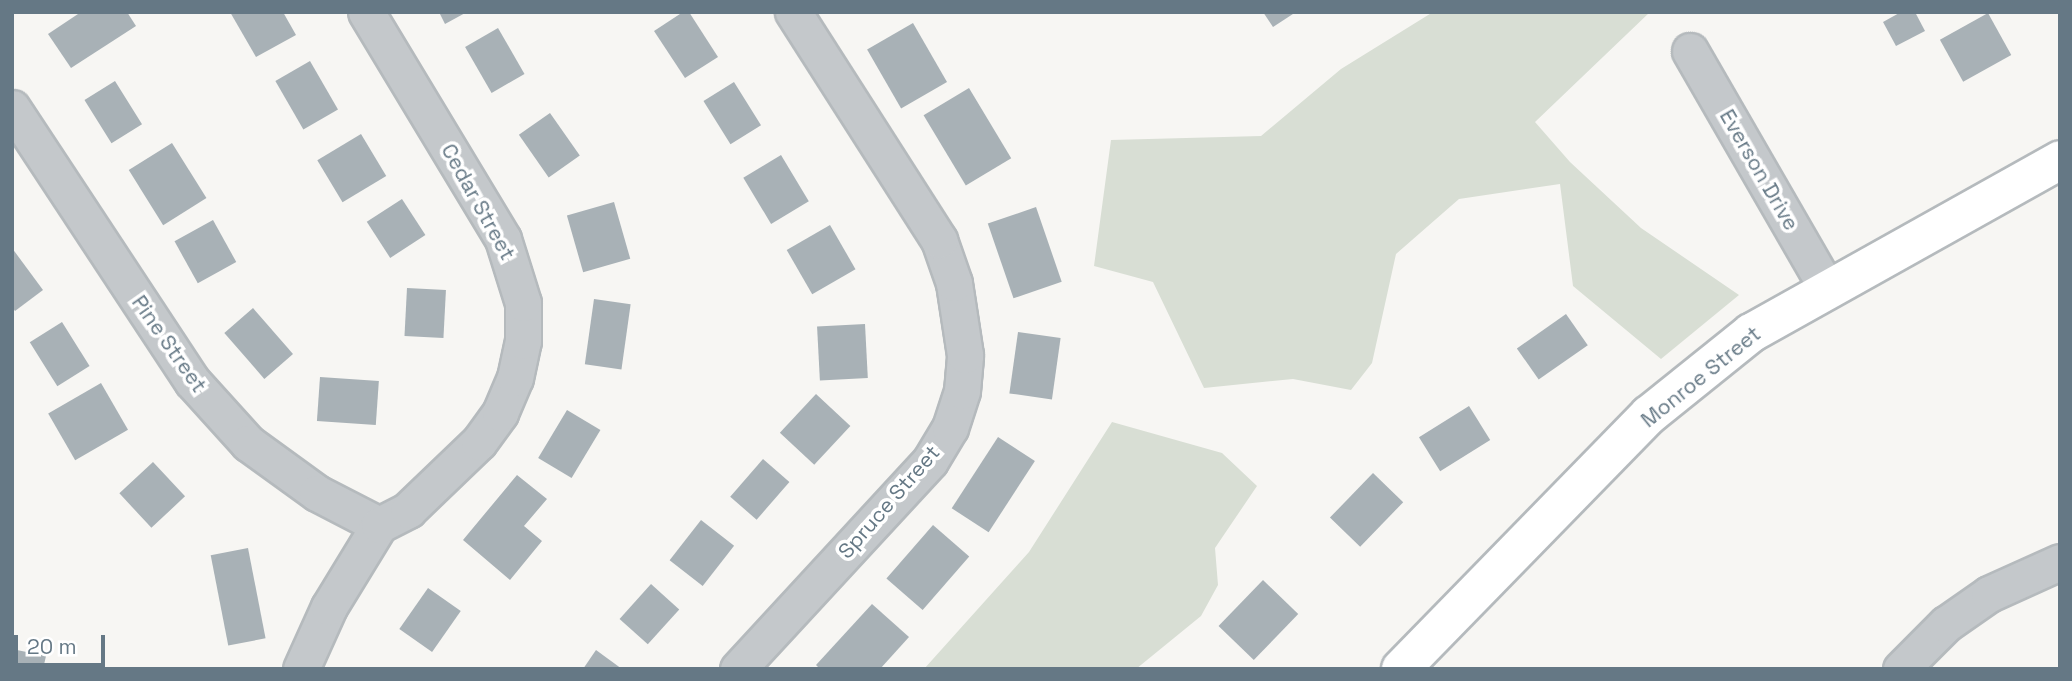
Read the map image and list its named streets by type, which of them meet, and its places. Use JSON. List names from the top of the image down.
{
  "streets": {
    "main road": ["Monroe Street"],
    "street": [
      "Everson Drive",
      "Cedar Street",
      "Pine Street",
      "Spruce Street"
    ]
  },
  "crossings": [
    ["Everson Drive", "Monroe Street"],
    ["Cedar Street", "Pine Street"]
  ],
  "scale_bar": "20 m"
}
